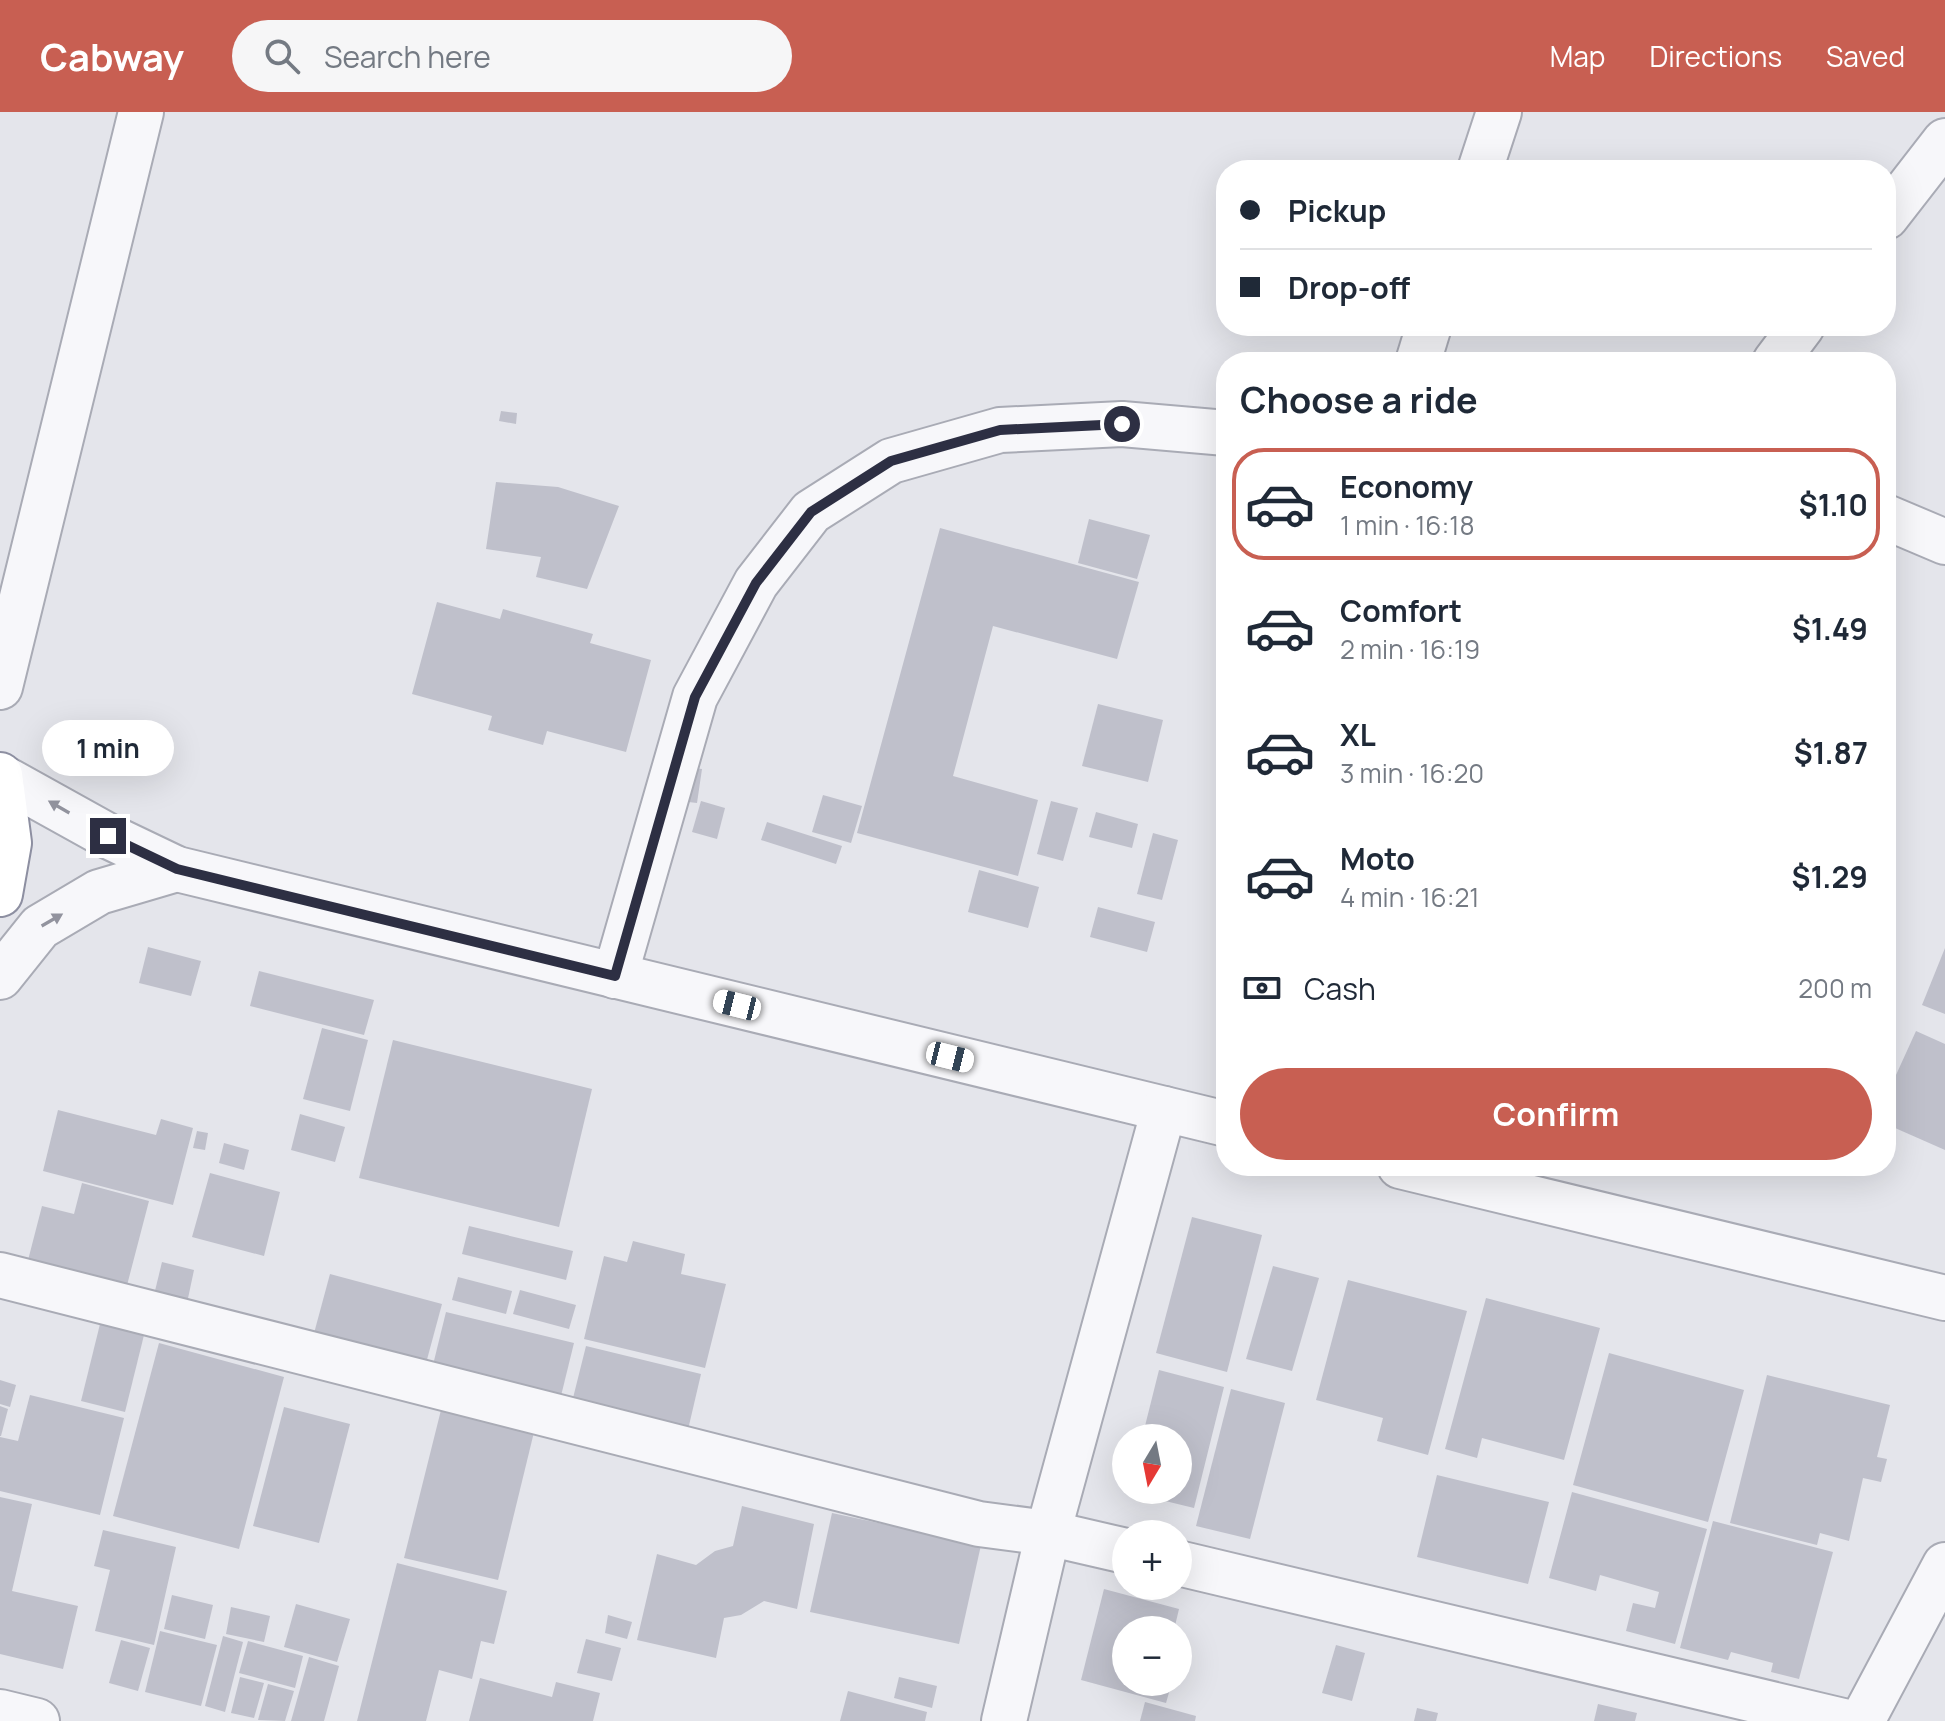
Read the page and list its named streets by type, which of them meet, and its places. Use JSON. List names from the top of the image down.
{
  "north": "bottom",
  "page": {
    "header": "Cabway",
    "search": "Search here",
    "nav": ["Map", "Directions", "Saved"],
    "banner": ["Pickup", "Drop-off"],
    "heading": "Choose a ride",
    "list": [
      {
        "name": "Economy",
        "note": "1 min · 16:18",
        "value": "$1.10"
      },
      {
        "name": "Comfort",
        "note": "2 min · 16:19",
        "value": "$1.49"
      },
      {
        "name": "XL",
        "note": "3 min · 16:20",
        "value": "$1.87"
      },
      {
        "name": "Moto",
        "note": "4 min · 16:21",
        "value": "$1.29"
      }
    ],
    "bubble": "1 min",
    "pay": ["Cash", "200 m"],
    "buttons": "Confirm",
    "map_buttons": ["+", "−"]
  }
}
